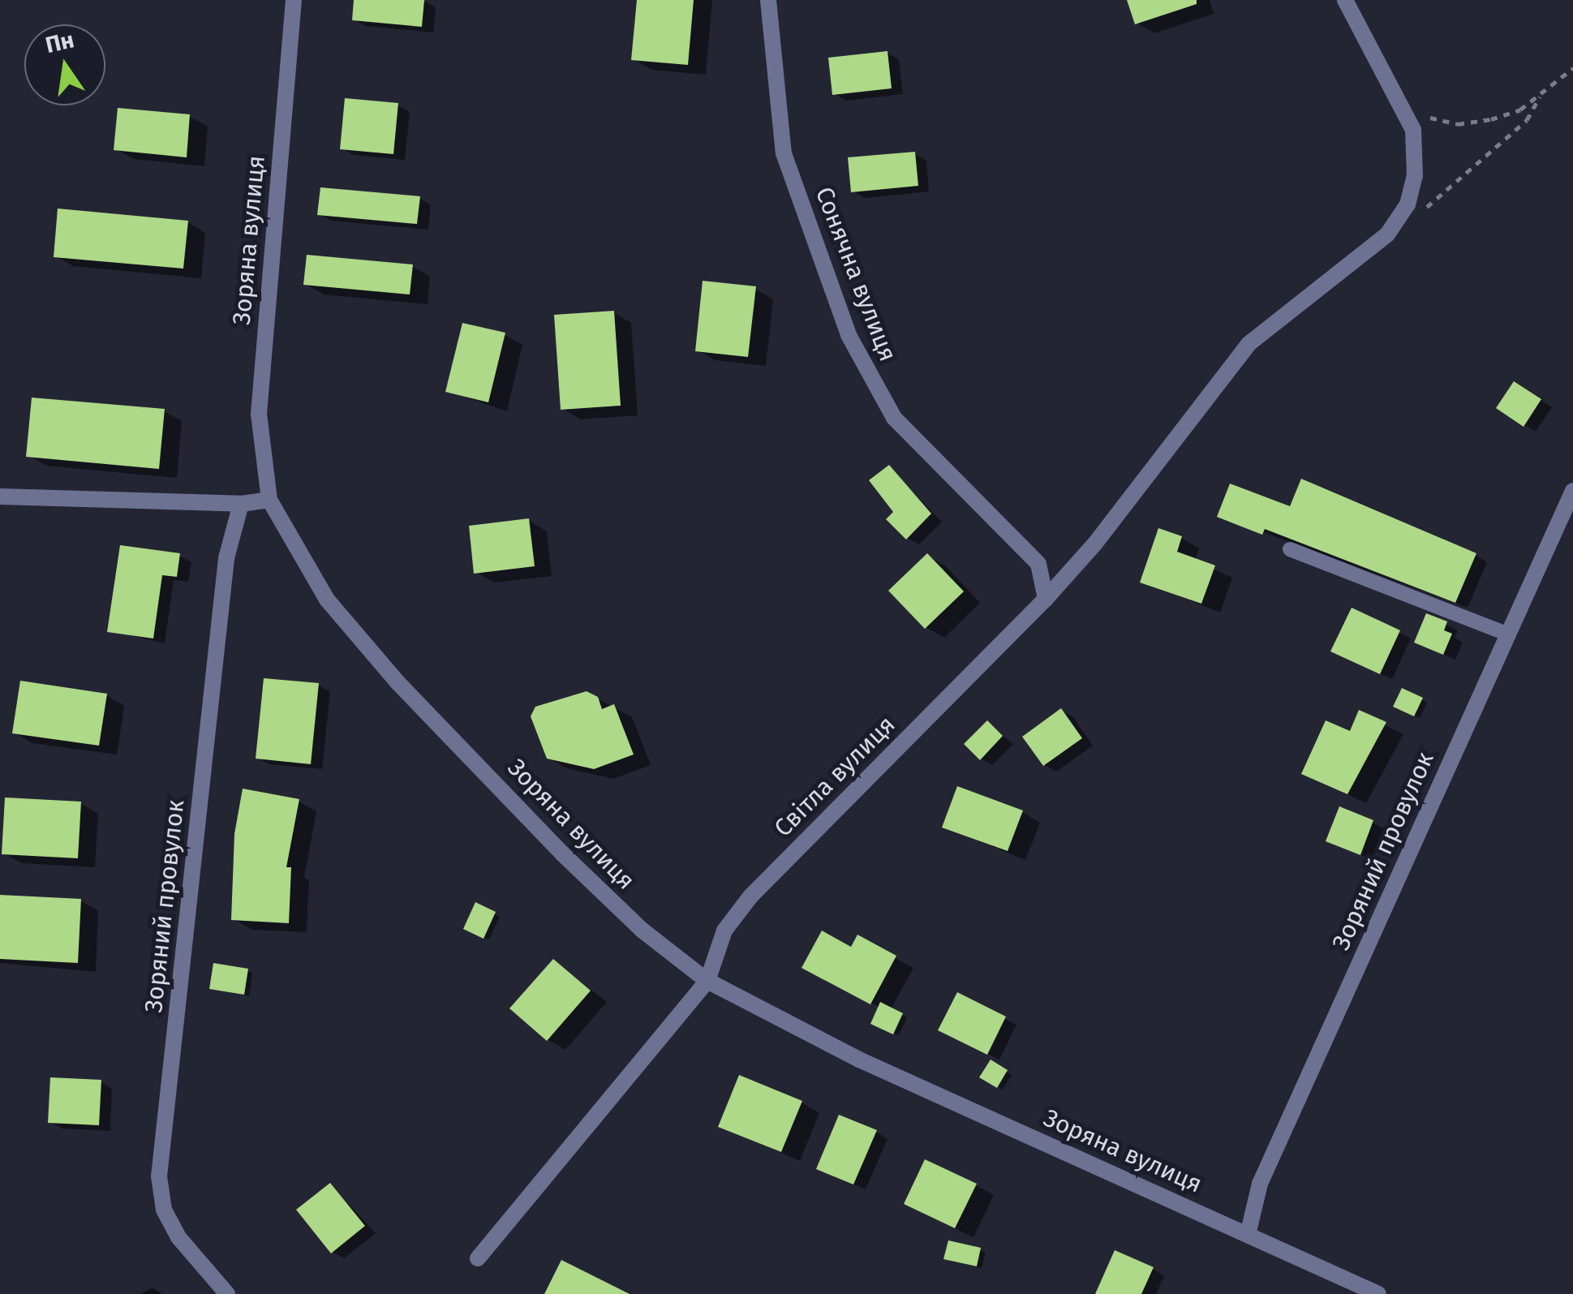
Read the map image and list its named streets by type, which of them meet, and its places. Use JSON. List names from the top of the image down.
{
  "streets": {
    "street": [
      "Зоряна вулиця",
      "Сонячна вулиця",
      "Світла вулиця",
      "Зоряний провулок"
    ]
  },
  "crossings": [
    ["Зоряна вулиця", "Світла вулиця"],
    ["Зоряна вулиця", "Зоряний провулок"],
    ["Сонячна вулиця", "Світла вулиця"]
  ],
  "north": "top"
}
